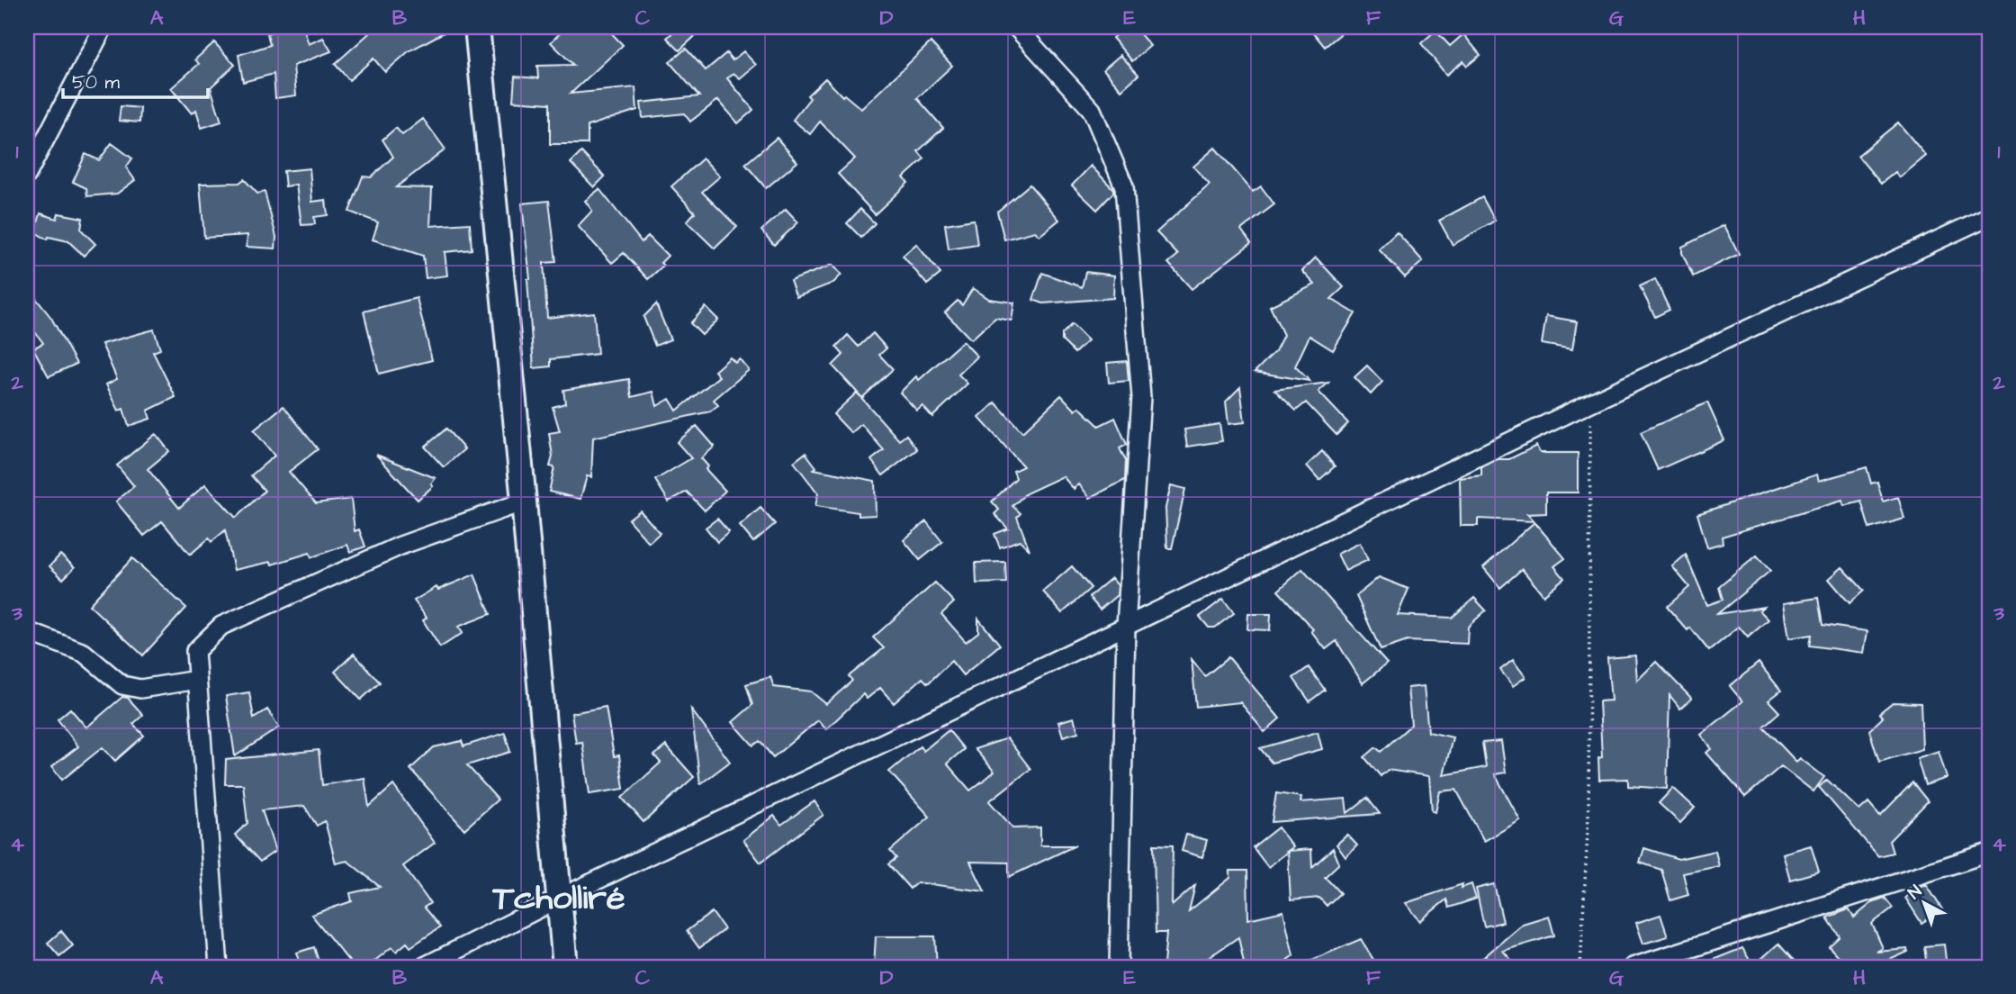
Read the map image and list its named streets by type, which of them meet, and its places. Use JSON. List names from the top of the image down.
{
  "districts": ["Tcholliré"],
  "scale_bar": "50 m",
  "north": "top left",
  "grid": {
    "columns": [
      "A",
      "B",
      "C",
      "D",
      "E",
      "F",
      "G",
      "H"
    ],
    "rows": [
      "1",
      "2",
      "3",
      "4"
    ]
  }
}
